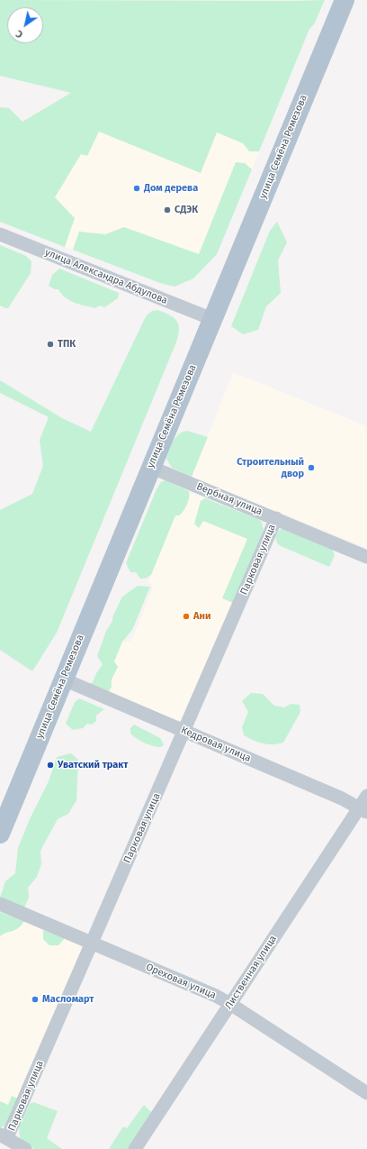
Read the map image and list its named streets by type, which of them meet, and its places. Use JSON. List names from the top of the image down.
{
  "streets": {
    "main road": ["улица Семёна Ремезова"],
    "street": [
      "улица Александра Абдулова",
      "Вербная улица",
      "Парковая улица",
      "Кедровая улица",
      "Лиственная улица",
      "Ореховая улица"
    ]
  },
  "crossings": [
    ["улица Семёна Ремезова", "улица Александра Абдулова"],
    ["улица Семёна Ремезова", "Вербная улица"],
    ["улица Семёна Ремезова", "Кедровая улица"],
    ["Вербная улица", "Парковая улица"],
    ["Парковая улица", "Кедровая улица"],
    ["Парковая улица", "Ореховая улица"],
    ["Кедровая улица", "Лиственная улица"],
    ["Лиственная улица", "Ореховая улица"]
  ],
  "places": [
    "Дом дерева",
    "СДЭК",
    "ТПК",
    "Строительный двор",
    "Ани",
    "Уватский тракт",
    "Масломарт"
  ],
  "north": "bottom left"
}
